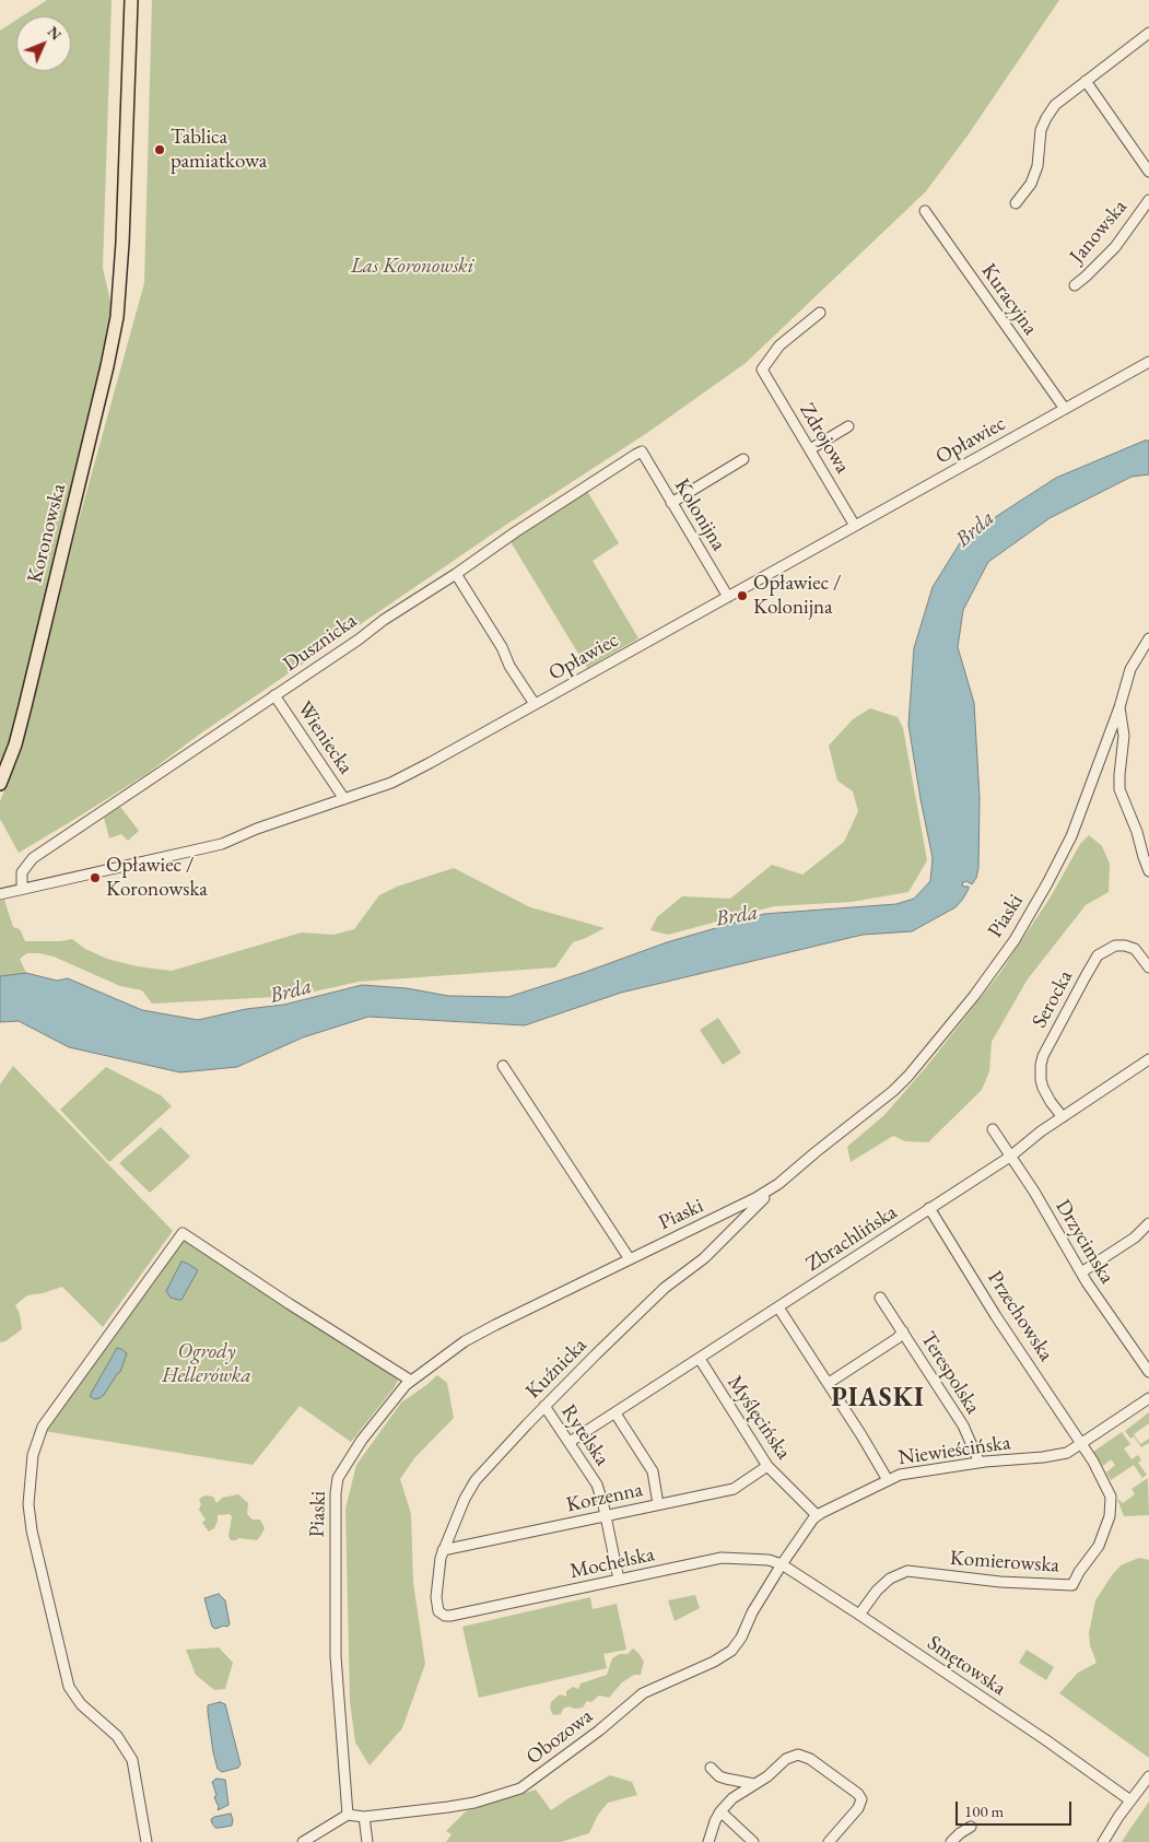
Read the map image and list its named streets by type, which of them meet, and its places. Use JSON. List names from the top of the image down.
{
  "streets": {
    "main road": ["Koronowska"],
    "street": [
      "Janowska",
      "Kuracyjna",
      "Zdrojowa",
      "Opławiec",
      "Kolonijna",
      "Dusznicka",
      "Wieniecka",
      "Piaski",
      "Serocka",
      "Zbrachlińska",
      "Drzycimska",
      "Przechowska",
      "Kuźnicka",
      "Terespolska",
      "Myślęcińska",
      "Rytelska",
      "Niewieścińska",
      "Korzenna",
      "Komierowska",
      "Mochelska",
      "Smętowska",
      "Obozowa"
    ]
  },
  "crossings": [
    ["Kuracyjna", "Opławiec"],
    ["Zdrojowa", "Opławiec"],
    ["Opławiec", "Kolonijna"],
    ["Opławiec", "Dusznicka"],
    ["Opławiec", "Wieniecka"],
    ["Kolonijna", "Dusznicka"],
    ["Dusznicka", "Wieniecka"],
    ["Piaski", "Kuźnicka"],
    ["Piaski", "Obozowa"],
    ["Serocka", "Zbrachlińska"],
    ["Zbrachlińska", "Drzycimska"],
    ["Zbrachlińska", "Przechowska"],
    ["Zbrachlińska", "Myślęcińska"],
    ["Zbrachlińska", "Rytelska"],
    ["Przechowska", "Niewieścińska"],
    ["Przechowska", "Komierowska"],
    ["Kuźnicka", "Rytelska"],
    ["Kuźnicka", "Korzenna"],
    ["Kuźnicka", "Mochelska"],
    ["Terespolska", "Niewieścińska"],
    ["Myślęcińska", "Niewieścińska"],
    ["Myślęcińska", "Korzenna"],
    ["Rytelska", "Korzenna"],
    ["Rytelska", "Mochelska"],
    ["Niewieścińska", "Komierowska"],
    ["Niewieścińska", "Mochelska"],
    ["Niewieścińska", "Smętowska"],
    ["Niewieścińska", "Obozowa"],
    ["Komierowska", "Smętowska"],
    ["Mochelska", "Smętowska"],
    ["Mochelska", "Obozowa"],
    ["Smętowska", "Obozowa"]
  ],
  "districts": ["PIASKI"],
  "water": ["Brda"],
  "parks": ["Las Koronowski", "Ogrody Hellerówka"],
  "places": ["Tablica pamiatkowa", "Opławiec / Kolonijna", "Opławiec / Koronowska"],
  "scale_bar": "100 m",
  "north": "top right"
}
